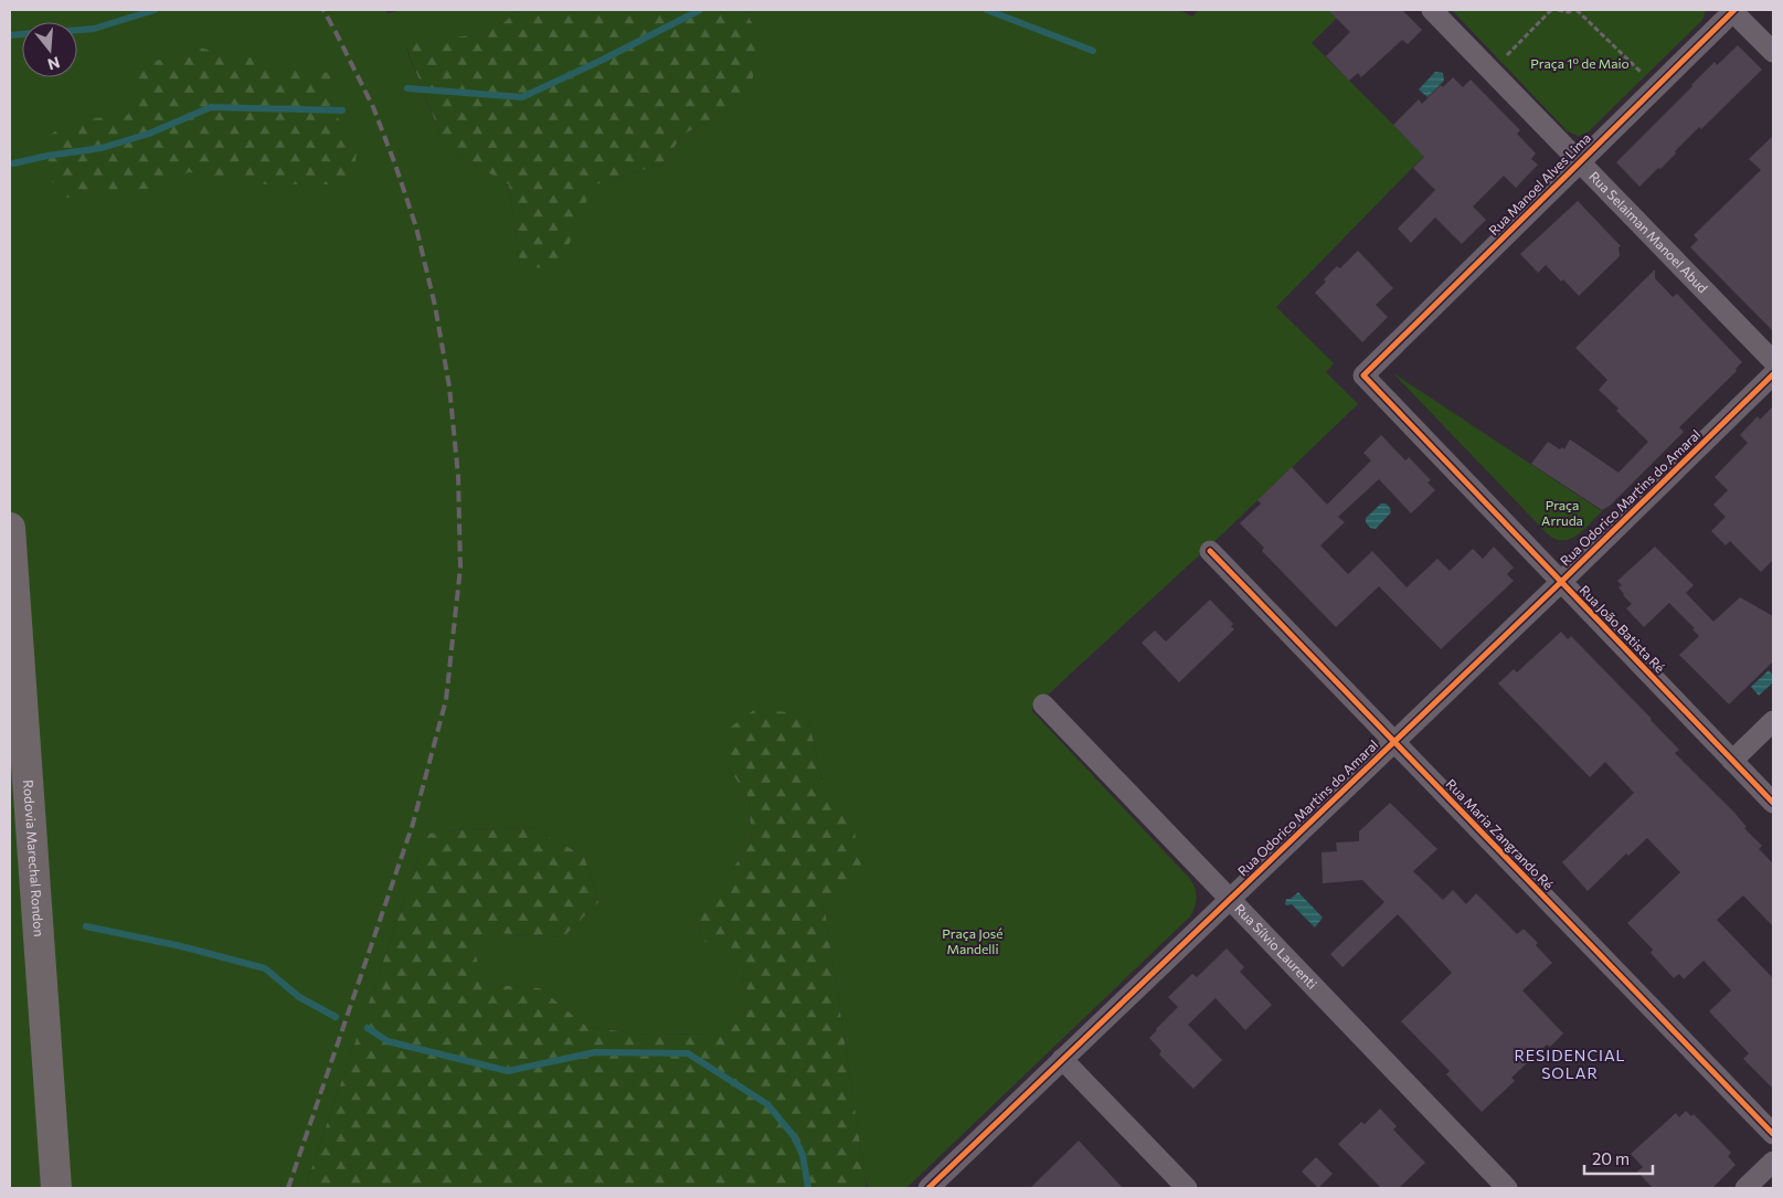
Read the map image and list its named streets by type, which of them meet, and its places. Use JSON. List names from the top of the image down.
{
  "streets": {
    "main road": ["Rodovia Marechal Rondon"],
    "street": [
      "Rua Manoel Alves Lima",
      "Rua Selaiman Manoel Abud",
      "Rua Odorico Martins do Amaral",
      "Rua João Batista Ré",
      "Rua Maria Zangrando Ré",
      "Rua Sílvio Laurenti"
    ]
  },
  "crossings": [
    ["Rua Manoel Alves Lima", "Rua Selaiman Manoel Abud"],
    ["Rua Manoel Alves Lima", "Rua João Batista Ré"],
    ["Rua Odorico Martins do Amaral", "Rua João Batista Ré"],
    ["Rua Odorico Martins do Amaral", "Rua Maria Zangrando Ré"],
    ["Rua Odorico Martins do Amaral", "Rua Sílvio Laurenti"]
  ],
  "districts": ["RESIDENCIAL SOLAR"],
  "parks": ["Praça 1º de Maio", "Praça Arruda", "Praça José Mandelli"],
  "scale_bar": "20 m",
  "north": "bottom"
}
